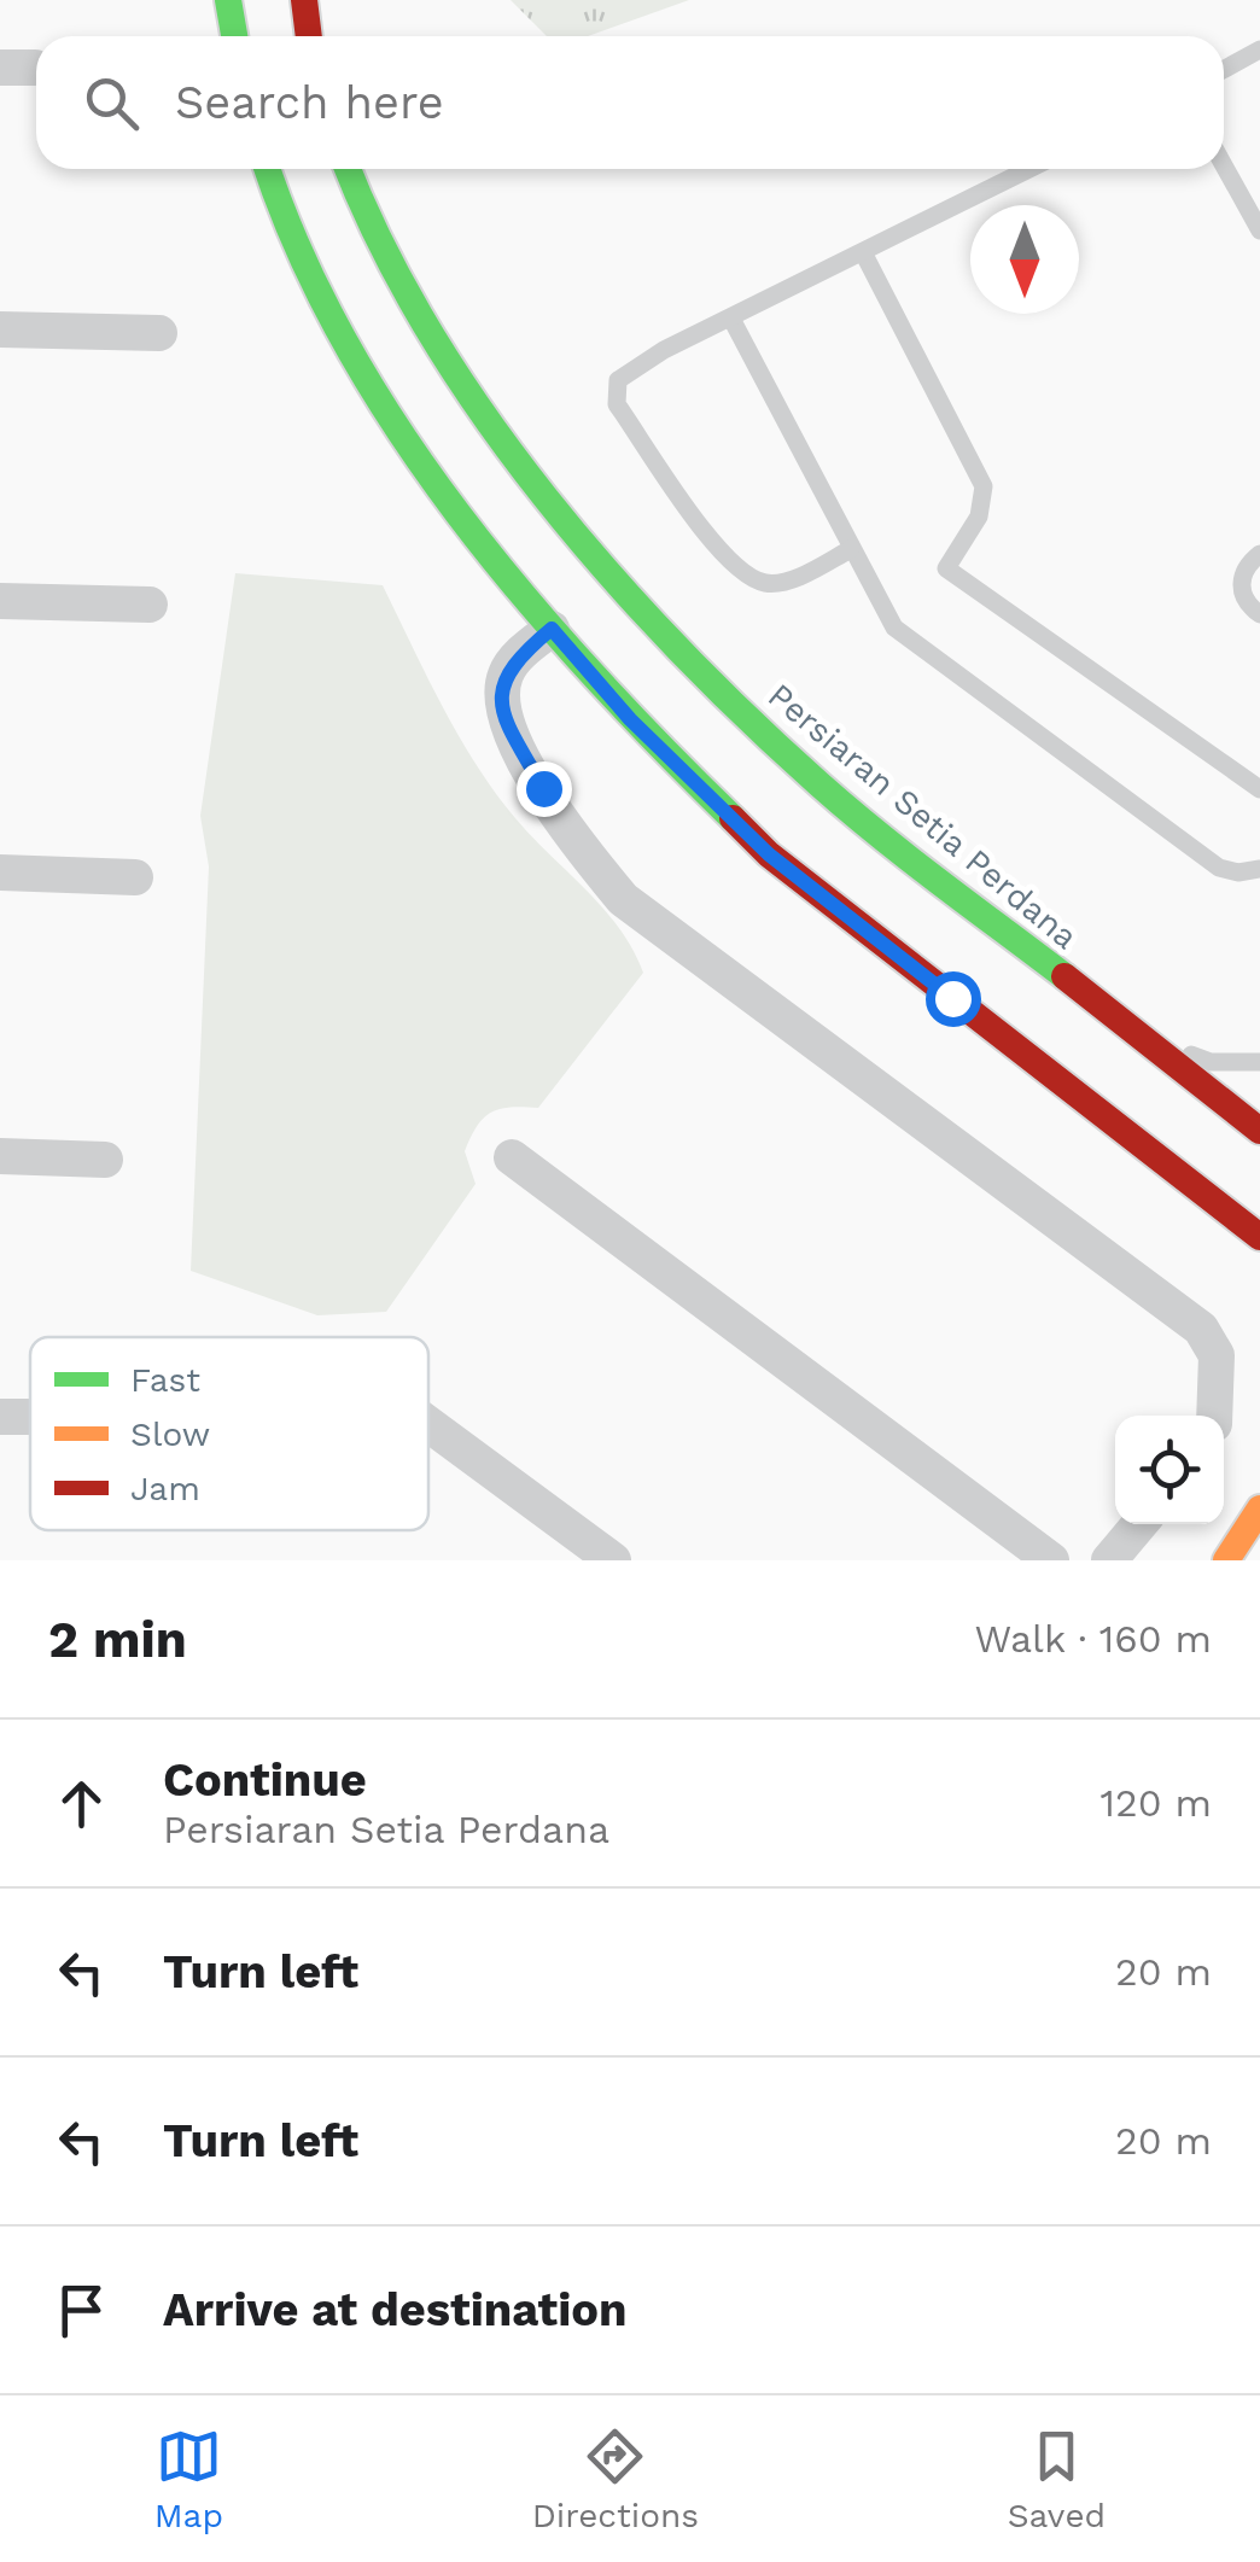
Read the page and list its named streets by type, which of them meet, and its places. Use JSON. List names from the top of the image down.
{
  "streets": {
    "main road": ["Persiaran Setia Perdana"]
  },
  "legend": ["Fast", "Slow", "Jam"],
  "north": "bottom",
  "page": {
    "search": "Search here",
    "heading": ["2 min", "Walk · 160 m"],
    "list": [
      ["Continue", "Persiaran Setia Perdana", "120 m"],
      ["Turn left", "20 m"],
      ["Turn left", "20 m"],
      "Arrive at destination"
    ],
    "nav": ["Map", "Directions", "Saved"]
  }
}
